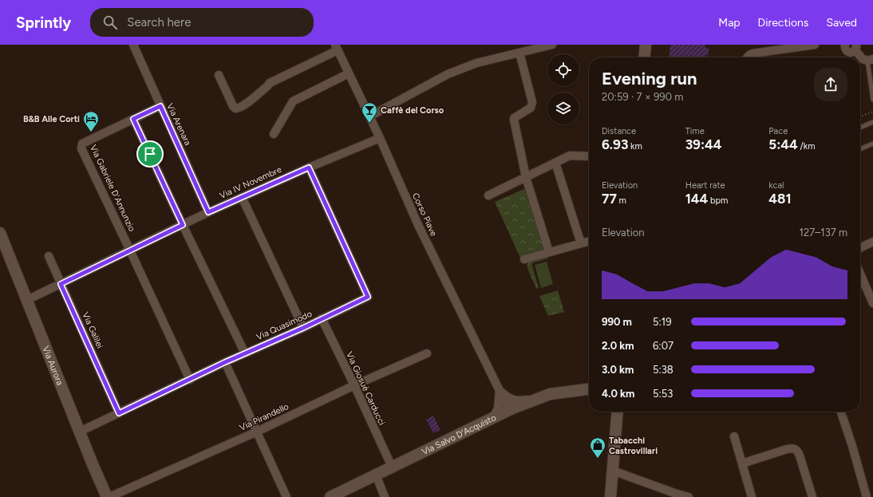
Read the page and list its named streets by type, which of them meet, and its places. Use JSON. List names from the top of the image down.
{
  "streets": {
    "street": [
      "Via Arenara",
      "Via IV Novembre",
      "Via Gabriele D'Annunzio",
      "Corso Piave",
      "Via Quasimodo",
      "Via Galilei",
      "Via Aurora",
      "Via Giosuè Carducci",
      "Via Pirandello",
      "Via Salvo D'Acquisto"
    ]
  },
  "crossings": [
    ["Via Arenara", "Via IV Novembre"],
    ["Via Arenara", "Via Gabriele D'Annunzio"],
    ["Via IV Novembre", "Via Gabriele D'Annunzio"],
    ["Via IV Novembre", "Corso Piave"],
    ["Via IV Novembre", "Via Quasimodo"],
    ["Via IV Novembre", "Via Galilei"],
    ["Via IV Novembre", "Via Aurora"],
    ["Corso Piave", "Via Salvo D'Acquisto"],
    ["Via Quasimodo", "Via Galilei"],
    ["Via Quasimodo", "Via Aurora"],
    ["Via Quasimodo", "Via Giosuè Carducci"],
    ["Via Giosuè Carducci", "Via Pirandello"],
    ["Via Giosuè Carducci", "Via Salvo D'Acquisto"]
  ],
  "places": {
    "bar": ["Caffè del Corso"],
    "hotel": ["B&B Alle Corti"],
    "shop": ["Tabacchi Castrovillari"]
  },
  "page": {
    "header": "Sprintly",
    "search": "Search here",
    "nav": ["Map", "Directions", "Saved"],
    "heading": ["Evening run", "20:59 · 7 × 990 m"],
    "stats": [
      ["Distance", "6.93 km"],
      ["Time", "39:44"],
      ["Pace", "5:44 /km"],
      ["Elevation", "77 m"],
      ["Heart rate", "144 bpm"],
      ["kcal", "481"]
    ],
    "chart": ["Elevation", "127–137 m"],
    "list": [
      {
        "name": "990 m",
        "note": "5:19"
      },
      {
        "name": "2.0 km",
        "note": "6:07"
      },
      {
        "name": "3.0 km",
        "note": "5:38"
      },
      {
        "name": "4.0 km",
        "note": "5:53"
      }
    ]
  }
}
